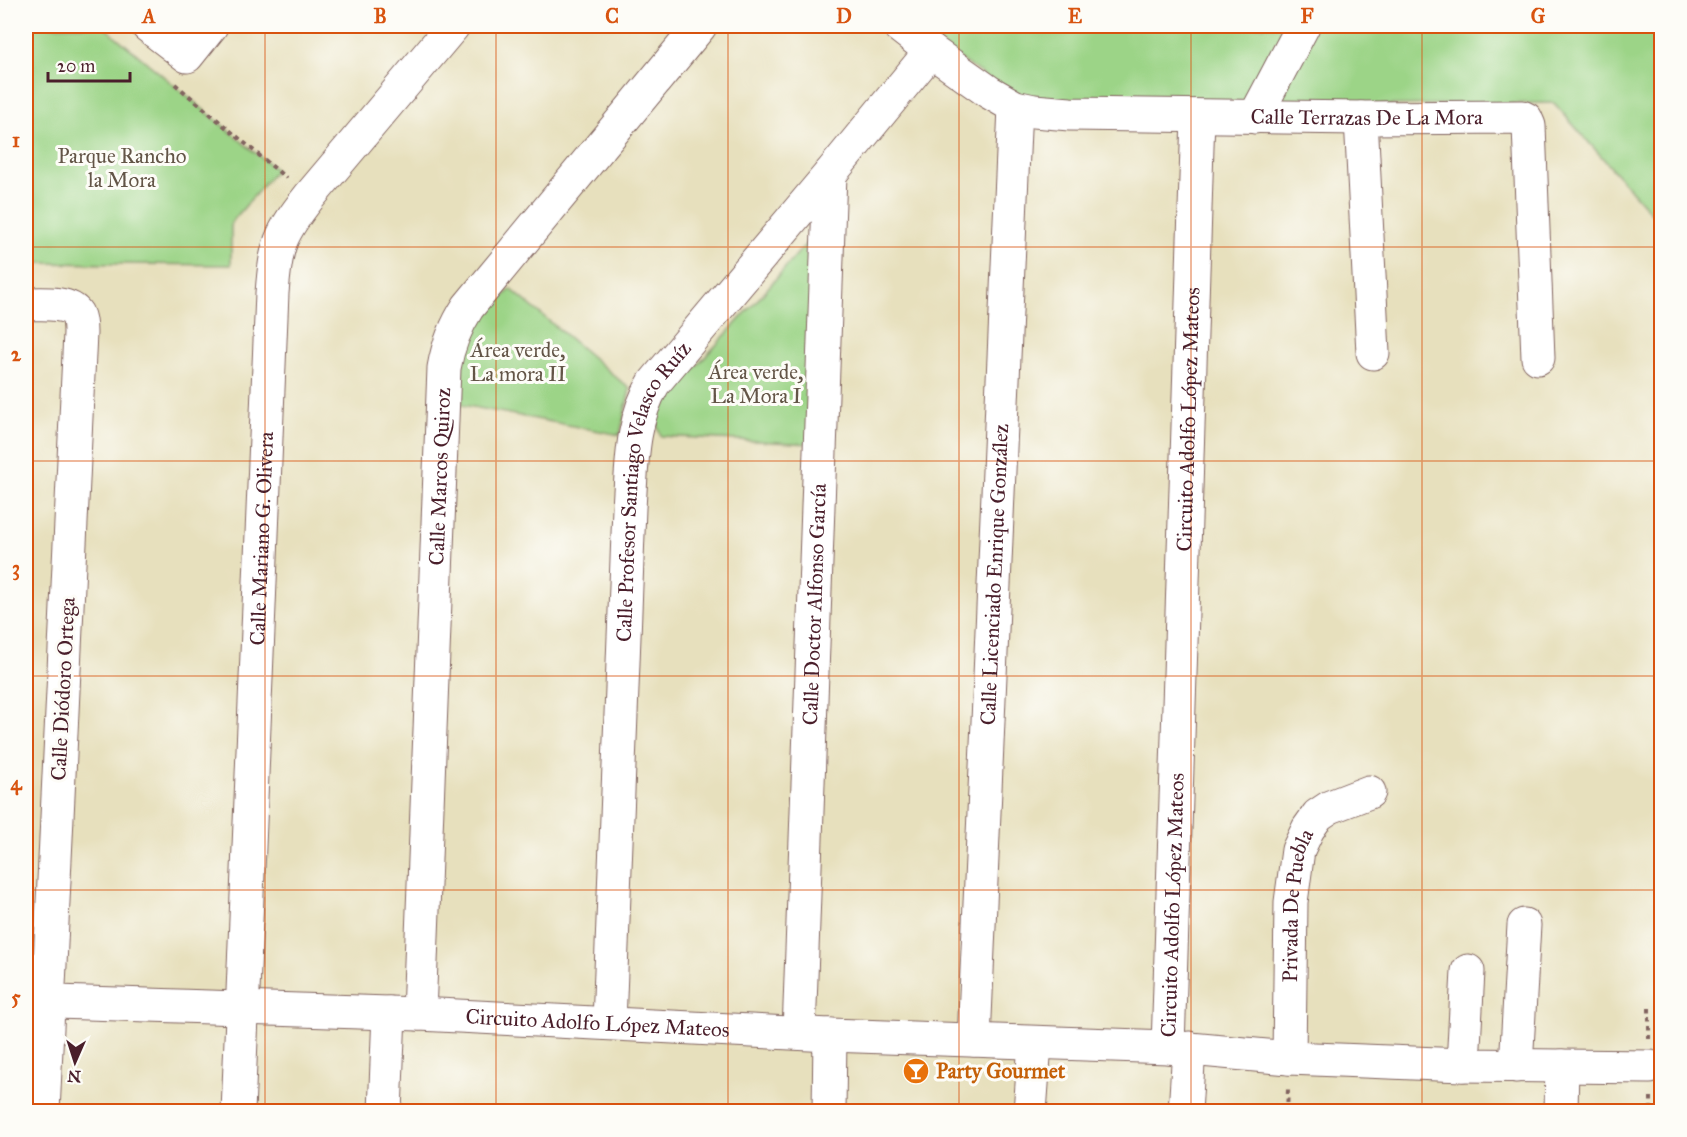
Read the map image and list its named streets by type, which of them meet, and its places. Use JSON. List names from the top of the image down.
{
  "streets": {
    "street": [
      "Calle Terrazas De La Mora",
      "Circuito Adolfo López Mateos",
      "Calle Marcos Quiroz",
      "Calle Profesor Santiago Velasco Ruíz",
      "Calle Mariano G. Olivera",
      "Calle Licenciado Enrique González",
      "Calle Doctor Alfonso García",
      "Calle Diódoro Ortega",
      "Privada De Puebla"
    ]
  },
  "crossings": [
    ["Calle Terrazas De La Mora", "Circuito Adolfo López Mateos"],
    ["Circuito Adolfo López Mateos", "Calle Marcos Quiroz"],
    ["Circuito Adolfo López Mateos", "Calle Profesor Santiago Velasco Ruíz"],
    ["Circuito Adolfo López Mateos", "Calle Mariano G. Olivera"],
    ["Circuito Adolfo López Mateos", "Calle Licenciado Enrique González"],
    ["Circuito Adolfo López Mateos", "Calle Doctor Alfonso García"],
    ["Circuito Adolfo López Mateos", "Calle Diódoro Ortega"],
    ["Circuito Adolfo López Mateos", "Privada De Puebla"],
    ["Calle Profesor Santiago Velasco Ruíz", "Calle Doctor Alfonso García"]
  ],
  "parks": ["Parque Rancho la Mora", "Área verde, La mora II", "Área verde, La Mora I"],
  "places": {
    "bar": ["Party Gourmet"]
  },
  "scale_bar": "20 m",
  "north": "bottom",
  "grid": {
    "columns": [
      "A",
      "B",
      "C",
      "D",
      "E",
      "F",
      "G"
    ],
    "rows": [
      "1",
      "2",
      "3",
      "4",
      "5"
    ]
  }
}
